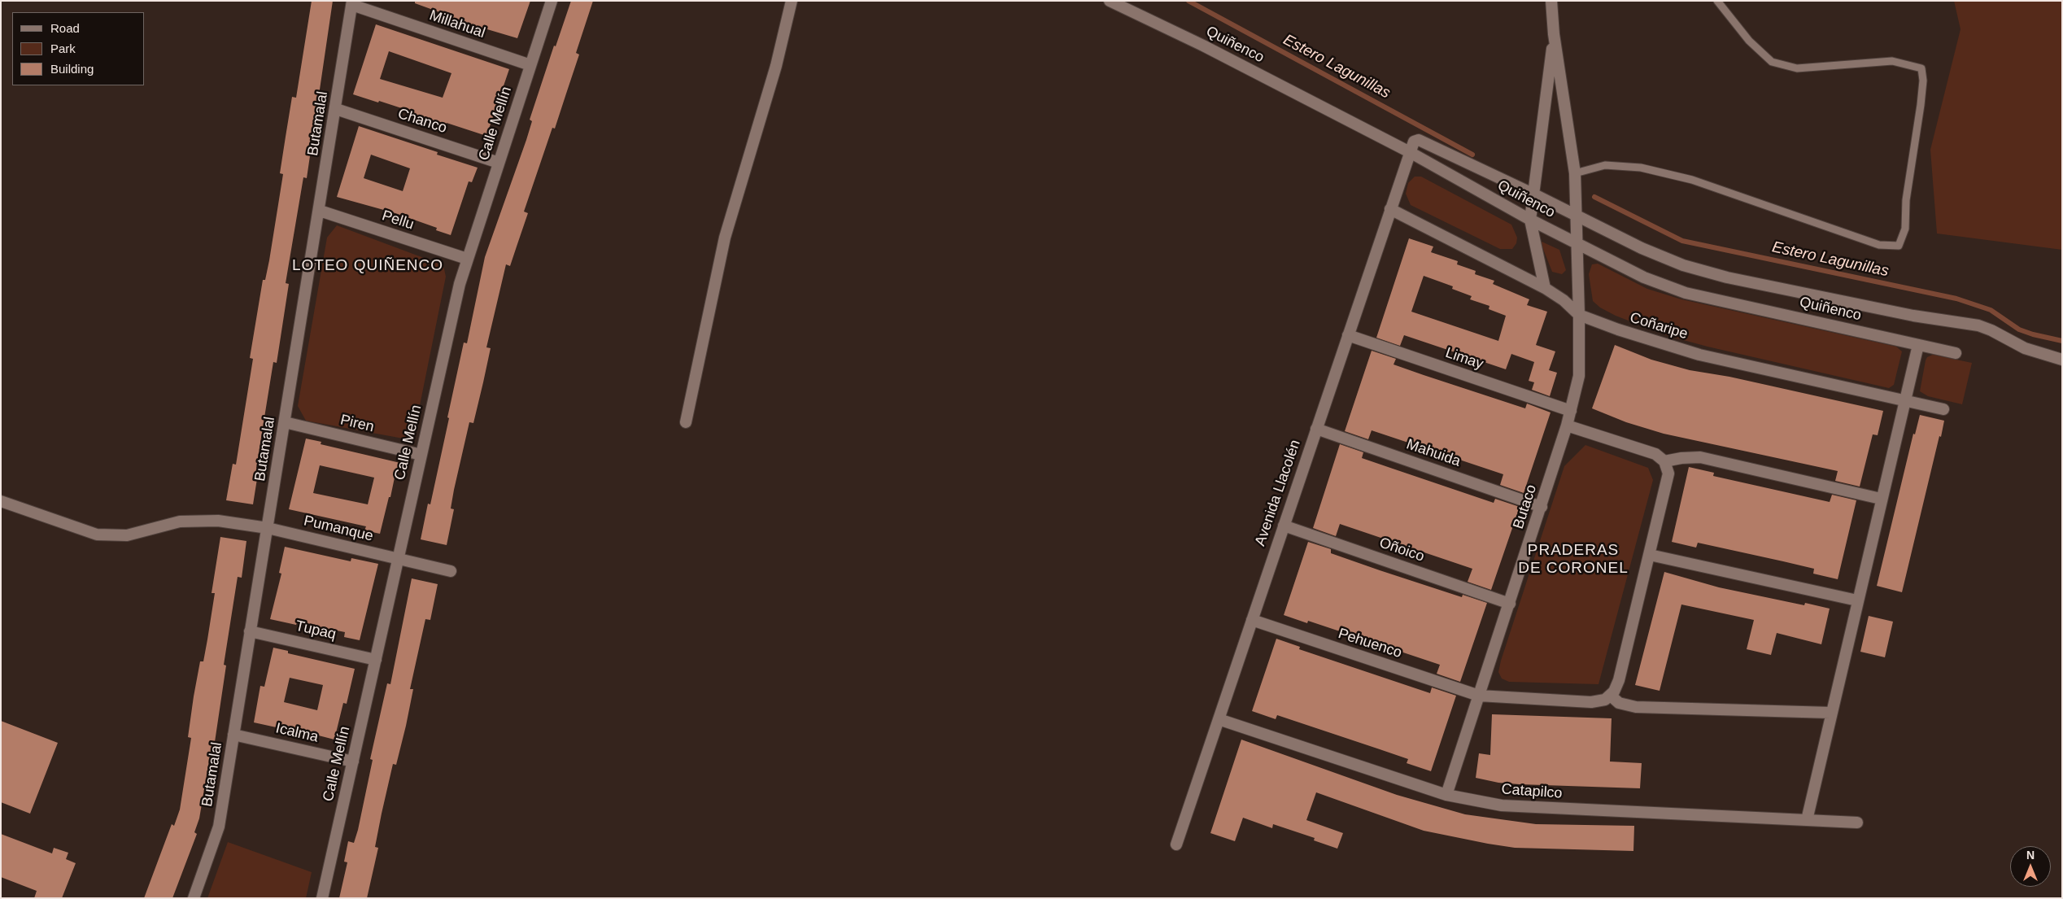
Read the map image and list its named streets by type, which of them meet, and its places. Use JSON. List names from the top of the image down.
{
  "streets": {
    "street": [
      "Millahual",
      "Quiñenco",
      "Chanco",
      "Butamalal",
      "Calle Mellín",
      "Pellu",
      "Coñaripe",
      "Limay",
      "Piren",
      "Mahuida",
      "Avenida Llacolén",
      "Butaco",
      "Pumanque",
      "Oñoico",
      "Tupaq",
      "Pehuenco",
      "Icalma",
      "Catapilco"
    ]
  },
  "crossings": [
    ["Millahual", "Butamalal"],
    ["Millahual", "Calle Mellín"],
    ["Quiñenco", "Avenida Llacolén"],
    ["Quiñenco", "Butaco"],
    ["Chanco", "Butamalal"],
    ["Chanco", "Calle Mellín"],
    ["Butamalal", "Pellu"],
    ["Butamalal", "Piren"],
    ["Butamalal", "Pumanque"],
    ["Butamalal", "Tupaq"],
    ["Butamalal", "Icalma"],
    ["Calle Mellín", "Pellu"],
    ["Calle Mellín", "Piren"],
    ["Calle Mellín", "Pumanque"],
    ["Calle Mellín", "Tupaq"],
    ["Calle Mellín", "Icalma"],
    ["Coñaripe", "Avenida Llacolén"],
    ["Coñaripe", "Butaco"],
    ["Limay", "Avenida Llacolén"],
    ["Limay", "Butaco"],
    ["Mahuida", "Avenida Llacolén"],
    ["Mahuida", "Butaco"],
    ["Avenida Llacolén", "Oñoico"],
    ["Avenida Llacolén", "Pehuenco"],
    ["Avenida Llacolén", "Catapilco"],
    ["Butaco", "Oñoico"],
    ["Butaco", "Pehuenco"],
    ["Butaco", "Catapilco"]
  ],
  "districts": ["LOTEO QUIÑENCO", "PRADERAS DE CORONEL"],
  "water": ["Estero Lagunillas"],
  "legend": ["Road", "Park", "Building"],
  "north": "top"
}
